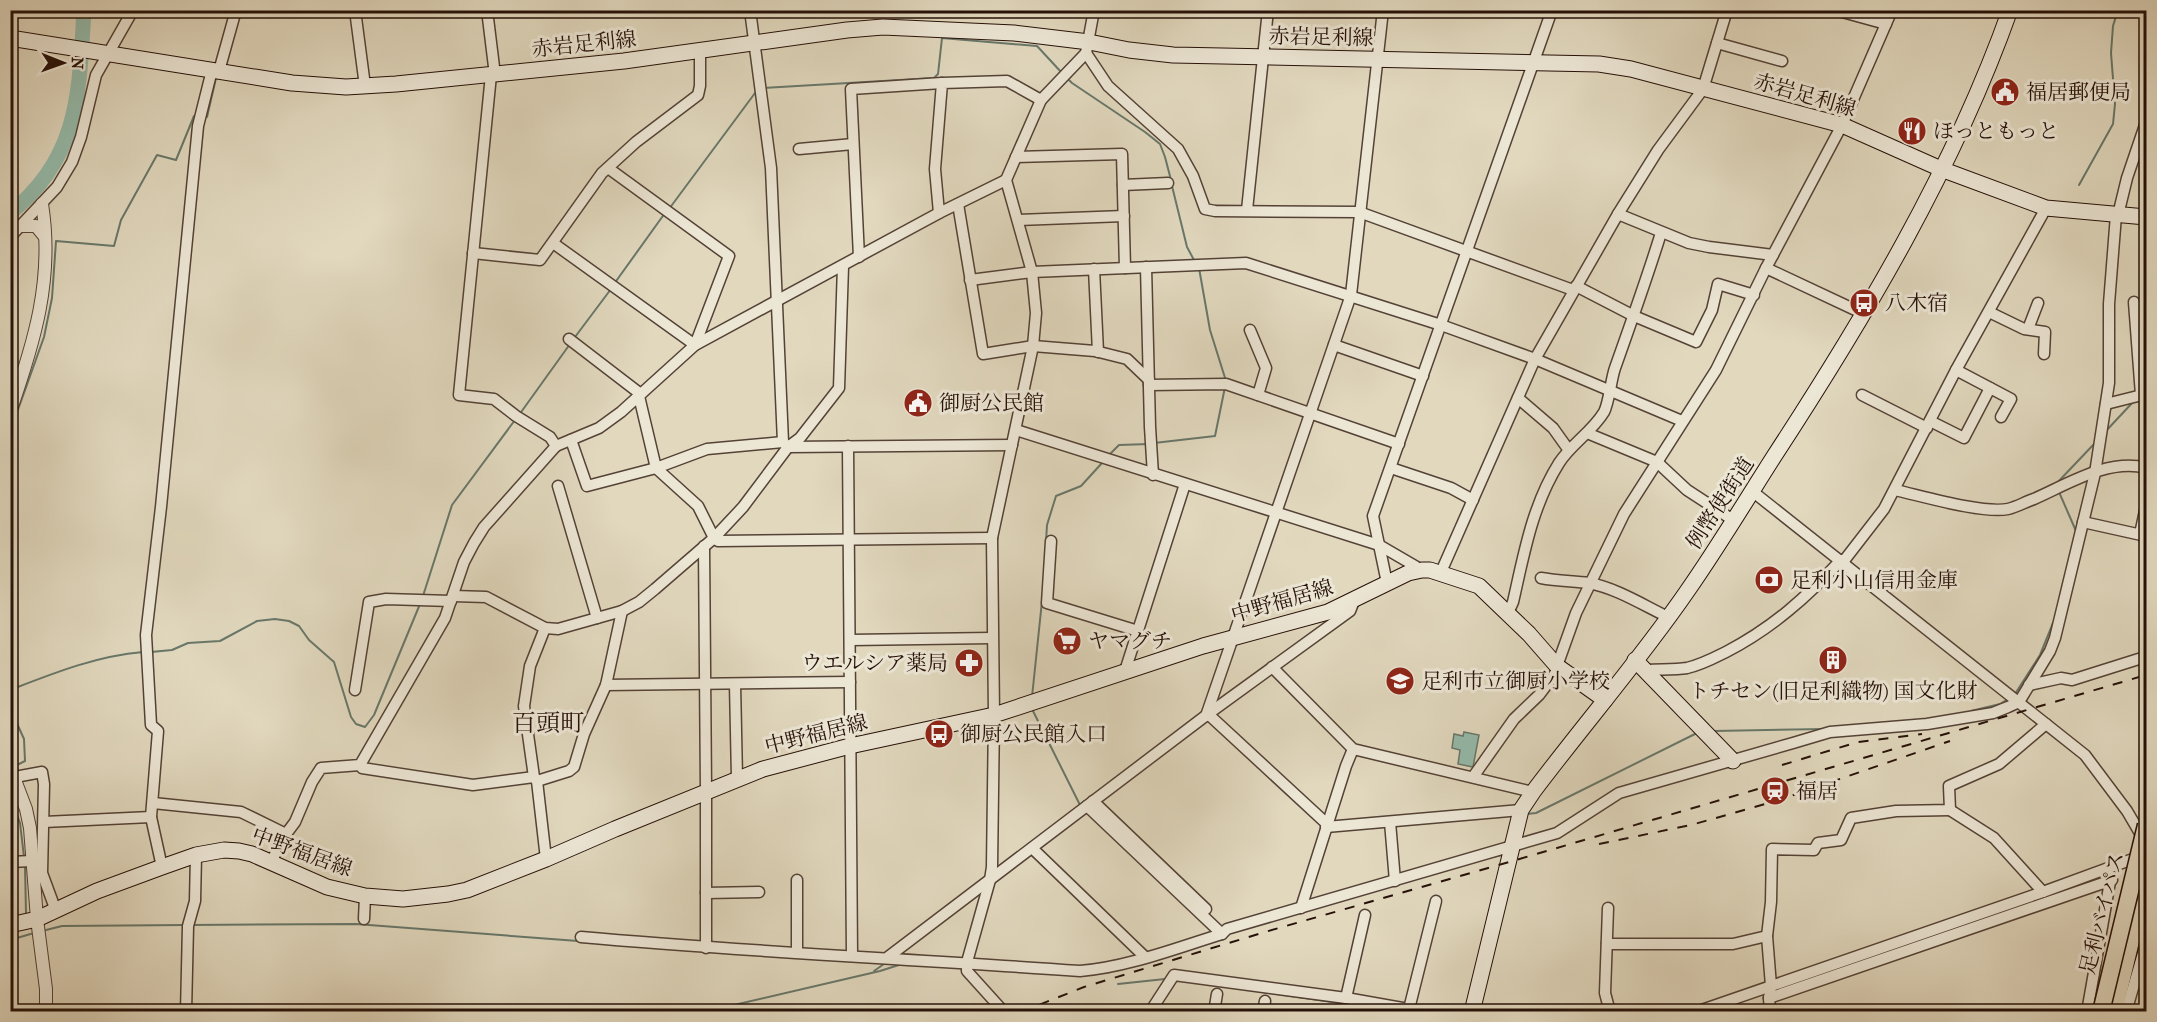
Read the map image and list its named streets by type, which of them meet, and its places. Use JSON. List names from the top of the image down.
{
  "streets": {
    "highway": ["足利バイパス"],
    "main road": ["赤岩足利線", "例幣使街道", "中野福居線"]
  },
  "crossings": [
    ["赤岩足利線", "例幣使街道"],
    ["例幣使街道", "中野福居線"]
  ],
  "districts": ["百頭町"],
  "places": {
    "public building": ["福居郵便局", "御厨公民館"],
    "restaurant": ["ほっともっと"],
    "bus stop": ["八木宿", "御厨公民館入口"],
    "bank": ["足利小山信用金庫"],
    "supermarket": ["ヤマグチ"],
    "building": ["トチセン(旧足利織物) 国文化財"],
    "pharmacy": ["ウエルシア薬局"],
    "school or university": ["足利市立御厨小学校"],
    "station": ["福居"]
  },
  "north": "right"
}
